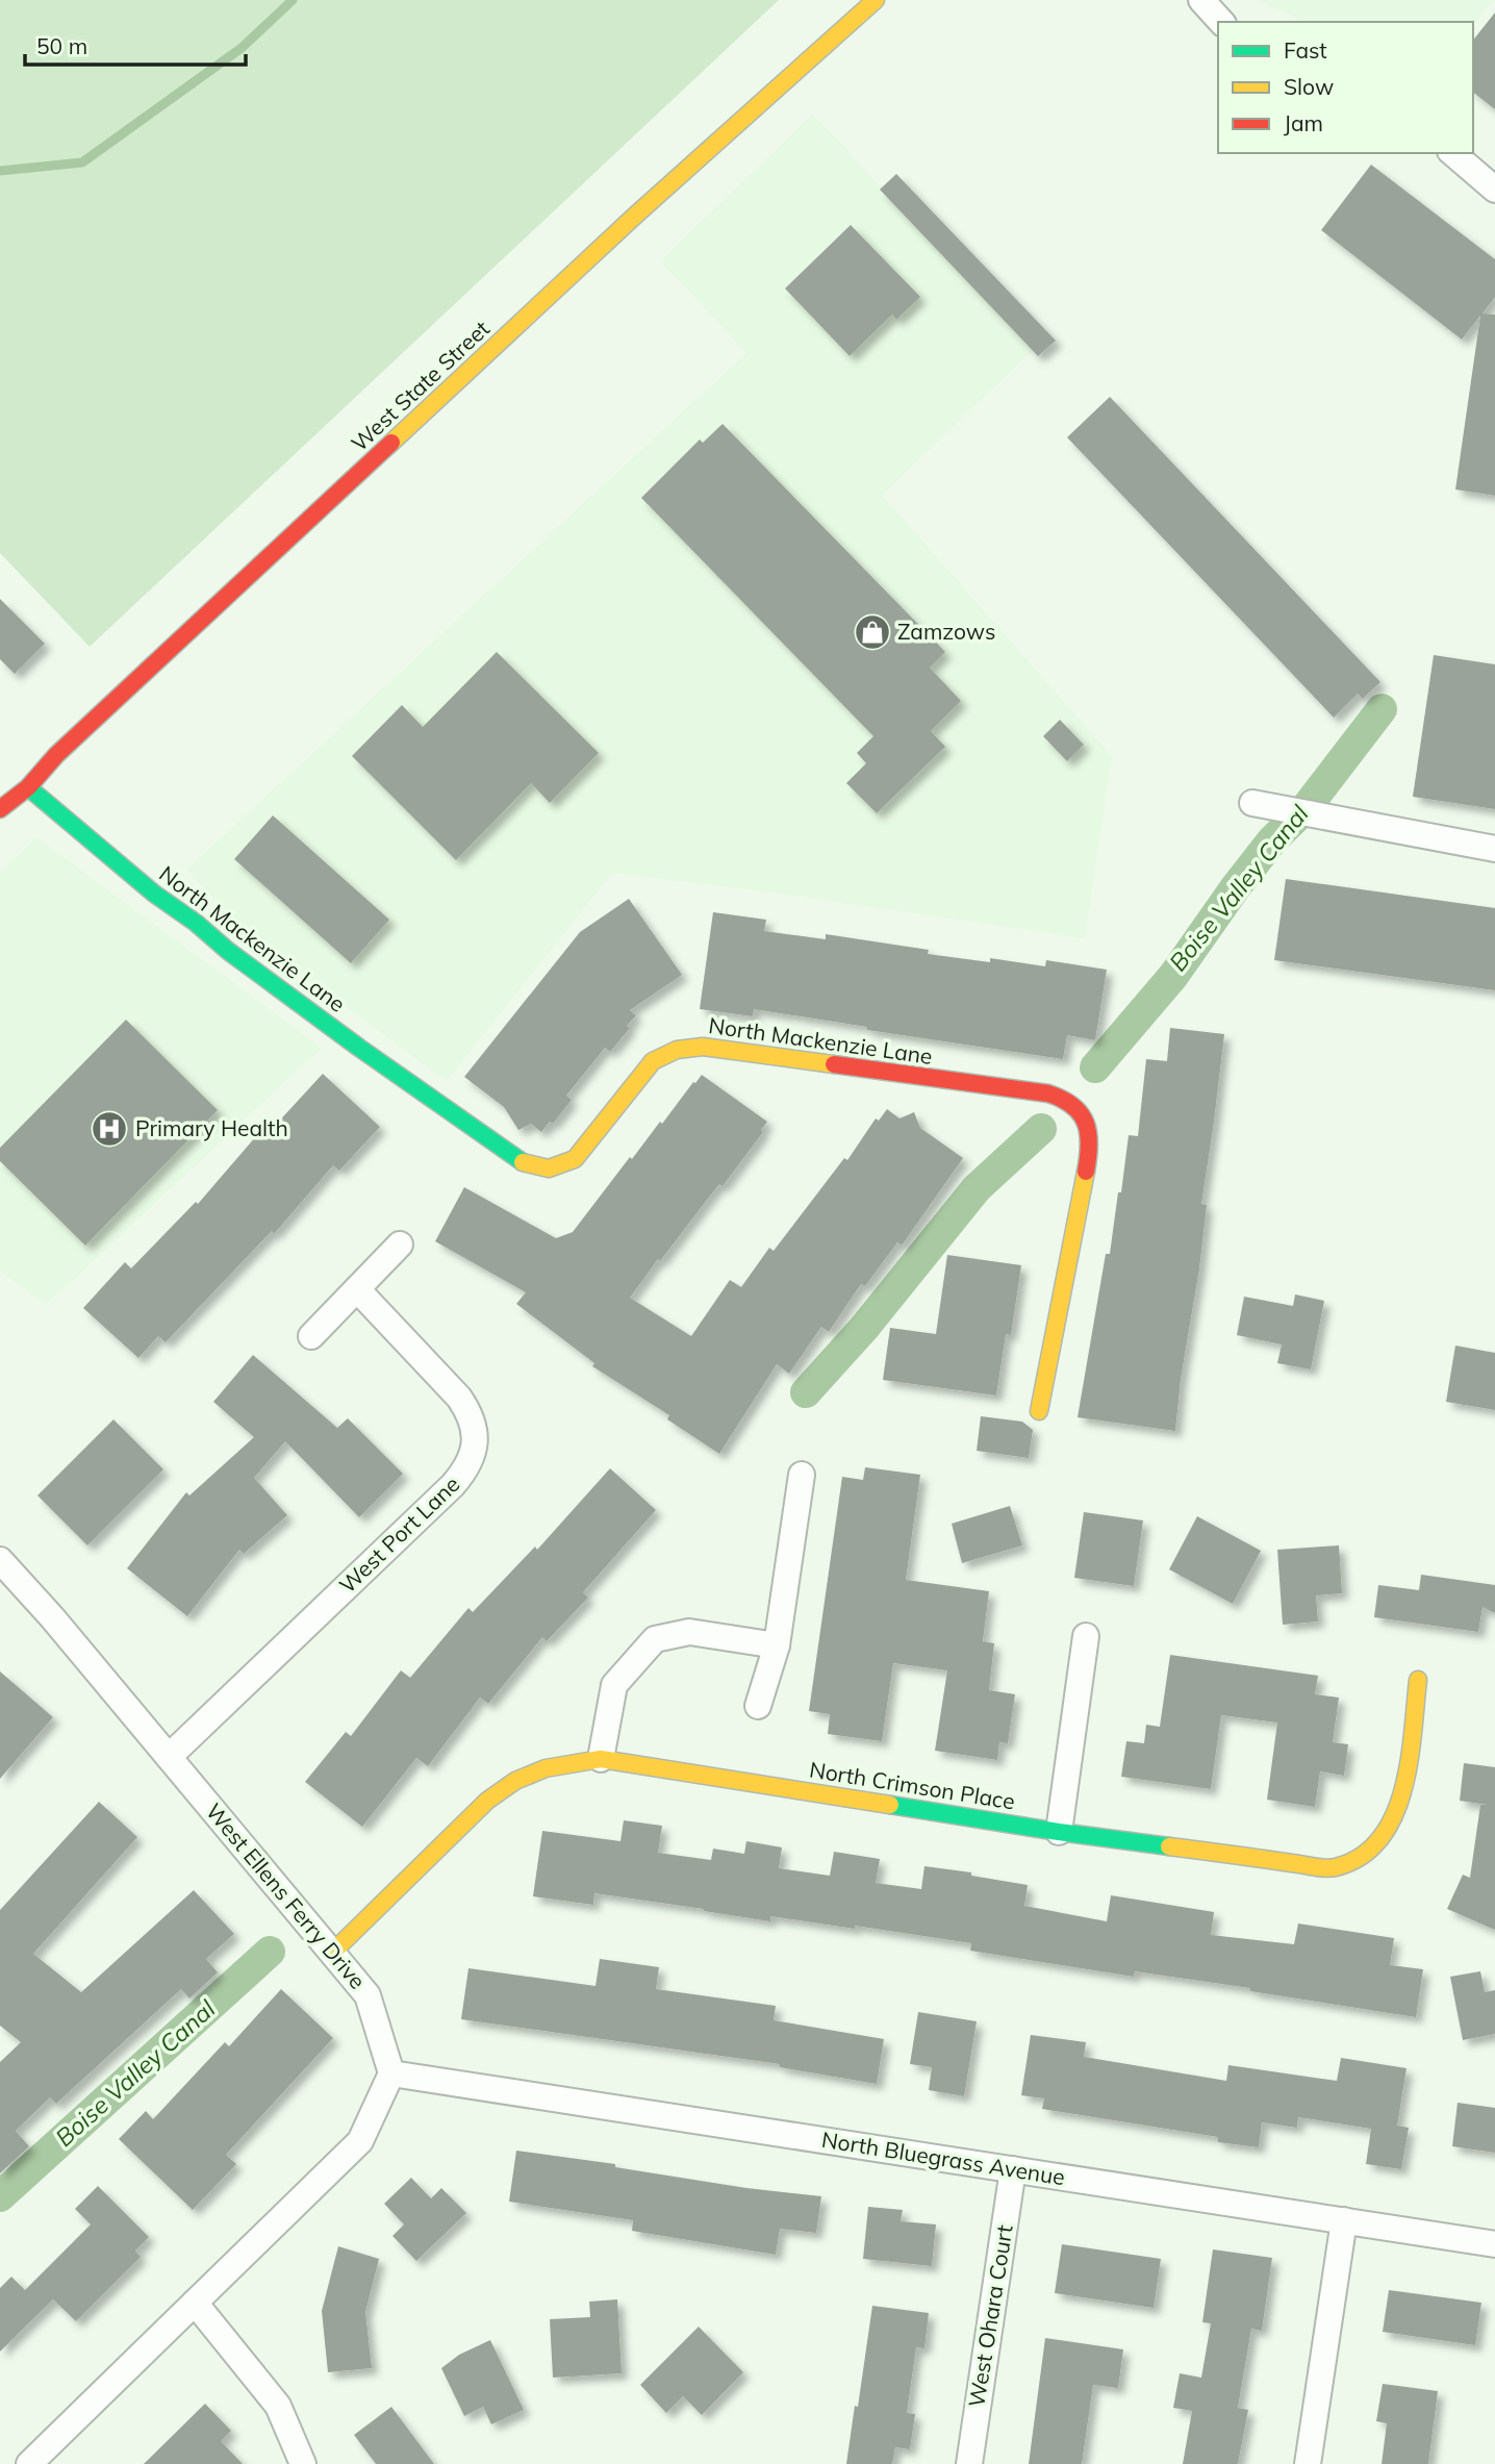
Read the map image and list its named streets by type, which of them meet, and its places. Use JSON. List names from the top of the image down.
{
  "streets": {
    "street": [
      "West State Street",
      "North Mackenzie Lane",
      "West Port Lane",
      "North Crimson Place",
      "West Ellens Ferry Drive",
      "North Bluegrass Avenue",
      "West Ohara Court"
    ]
  },
  "crossings": [
    ["West State Street", "North Mackenzie Lane"],
    ["West Port Lane", "West Ellens Ferry Drive"],
    ["North Crimson Place", "West Ellens Ferry Drive"],
    ["West Ellens Ferry Drive", "North Bluegrass Avenue"],
    ["North Bluegrass Avenue", "West Ohara Court"]
  ],
  "water": ["Boise Valley Canal"],
  "places": {
    "shop": ["Zamzows"],
    "hospital": ["Primary Health"]
  },
  "legend": ["Fast", "Slow", "Jam"],
  "scale_bar": "50 m"
}
